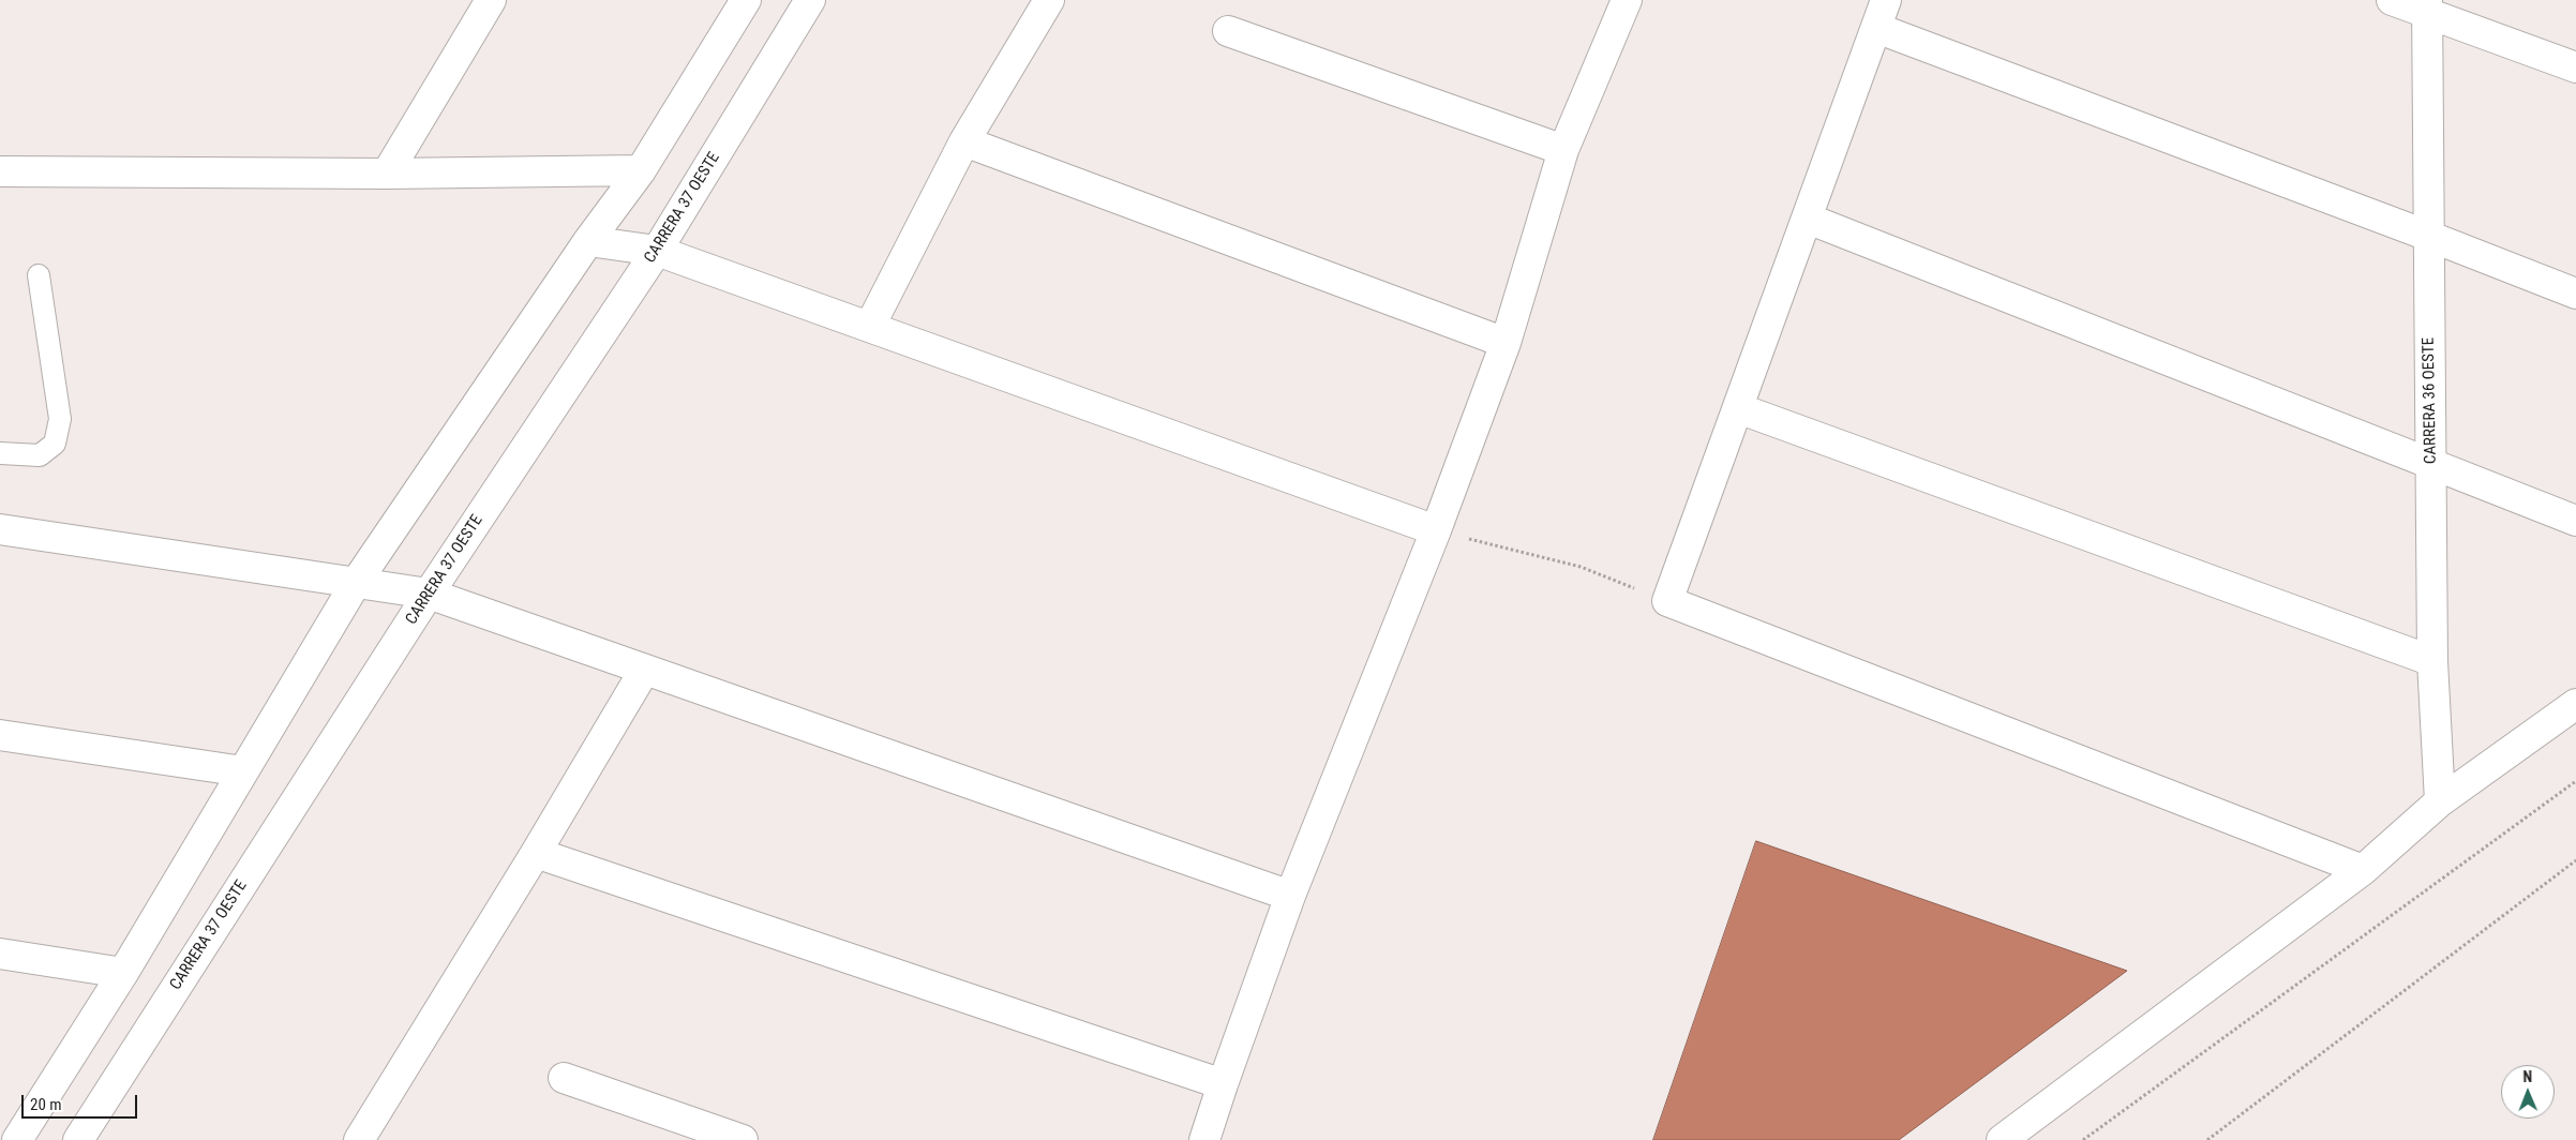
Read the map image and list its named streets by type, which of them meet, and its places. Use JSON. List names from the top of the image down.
{
  "streets": {
    "street": ["CARRERA 37 OESTE", "CARRERA 36 OESTE"]
  },
  "scale_bar": "20 m",
  "north": "top"
}
